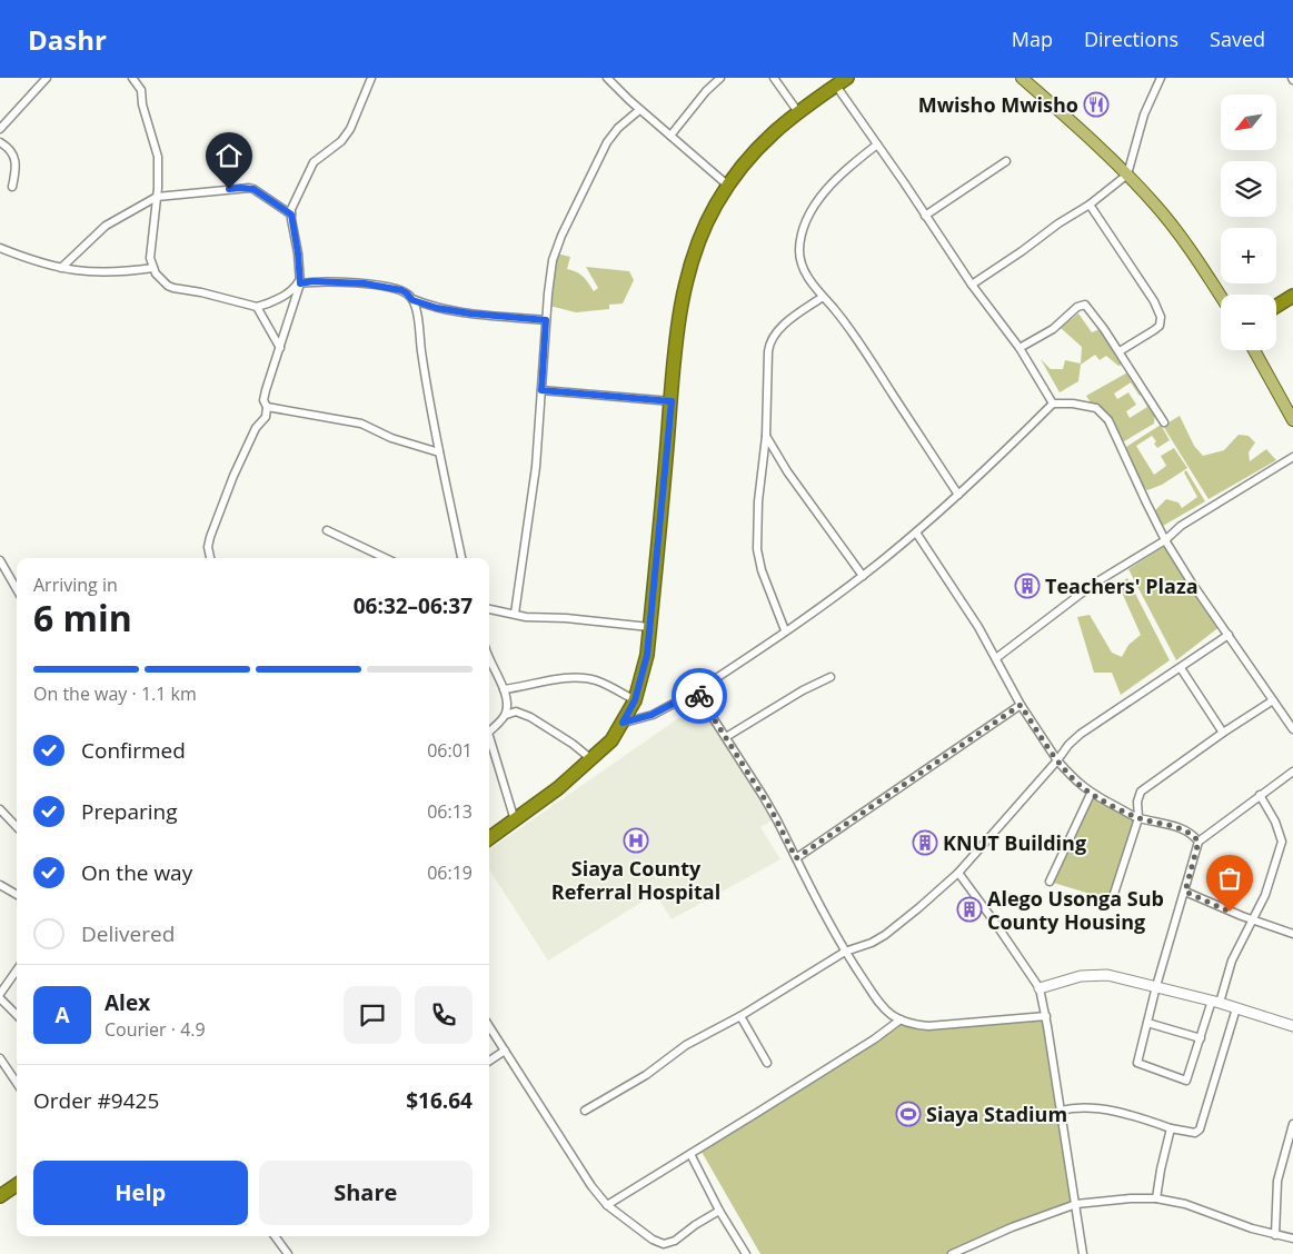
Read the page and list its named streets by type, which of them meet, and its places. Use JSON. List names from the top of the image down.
{
  "places": {
    "restaurant": ["Mwisho Mwisho"],
    "building": ["Teachers' Plaza", "KNUT Building", "Alego Usonga Sub County Housing"],
    "hospital": ["Siaya County Referral Hospital"],
    "sports": ["Siaya Stadium"]
  },
  "north": "bottom left",
  "page": {
    "header": "Dashr",
    "nav": ["Map", "Directions", "Saved"],
    "map_buttons": ["+", "−"],
    "heading": ["6 min", "Arriving in", "06:32–06:37"],
    "panel": [
      "Alex",
      "Courier · 4.9",
      "Order #9425",
      "$16.64"
    ],
    "bar": "On the way · 1.1 km",
    "list": [
      ["Confirmed", "06:01"],
      ["Preparing", "06:13"],
      ["On the way", "06:19"],
      "Delivered"
    ],
    "round": "A",
    "buttons": ["Help", "Share"]
  }
}
